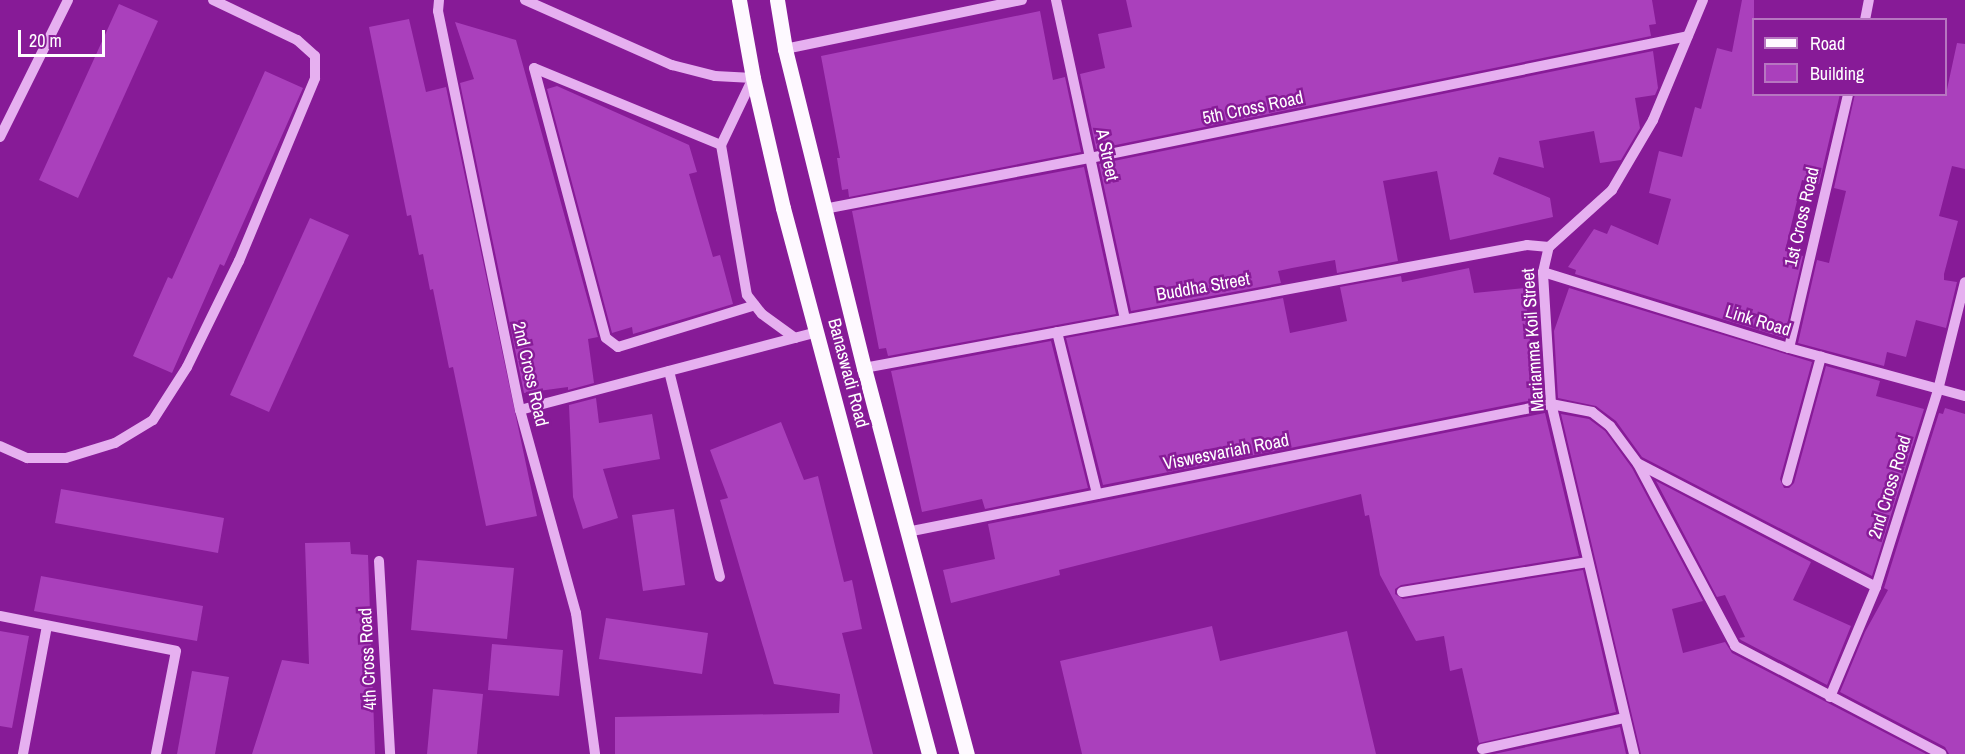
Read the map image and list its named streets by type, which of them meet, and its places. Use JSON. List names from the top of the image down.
{
  "streets": {
    "main road": ["Banaswadi Road"],
    "street": [
      "5th Cross Road",
      "A Street",
      "1st Cross Road",
      "Buddha Street",
      "Link Road",
      "Mariamma Koil Street",
      "2nd Cross Road",
      "Viswesvariah Road",
      "4th Cross Road"
    ]
  },
  "crossings": [
    ["5th Cross Road", "A Street"],
    ["5th Cross Road", "Mariamma Koil Street"],
    ["5th Cross Road", "Banaswadi Road"],
    ["A Street", "Buddha Street"],
    ["1st Cross Road", "Link Road"],
    ["Buddha Street", "Mariamma Koil Street"],
    ["Buddha Street", "Banaswadi Road"],
    ["Link Road", "Mariamma Koil Street"],
    ["Link Road", "2nd Cross Road"],
    ["Mariamma Koil Street", "Viswesvariah Road"],
    ["Banaswadi Road", "Viswesvariah Road"]
  ],
  "legend": ["Road", "Building"],
  "scale_bar": "20 m"
}
